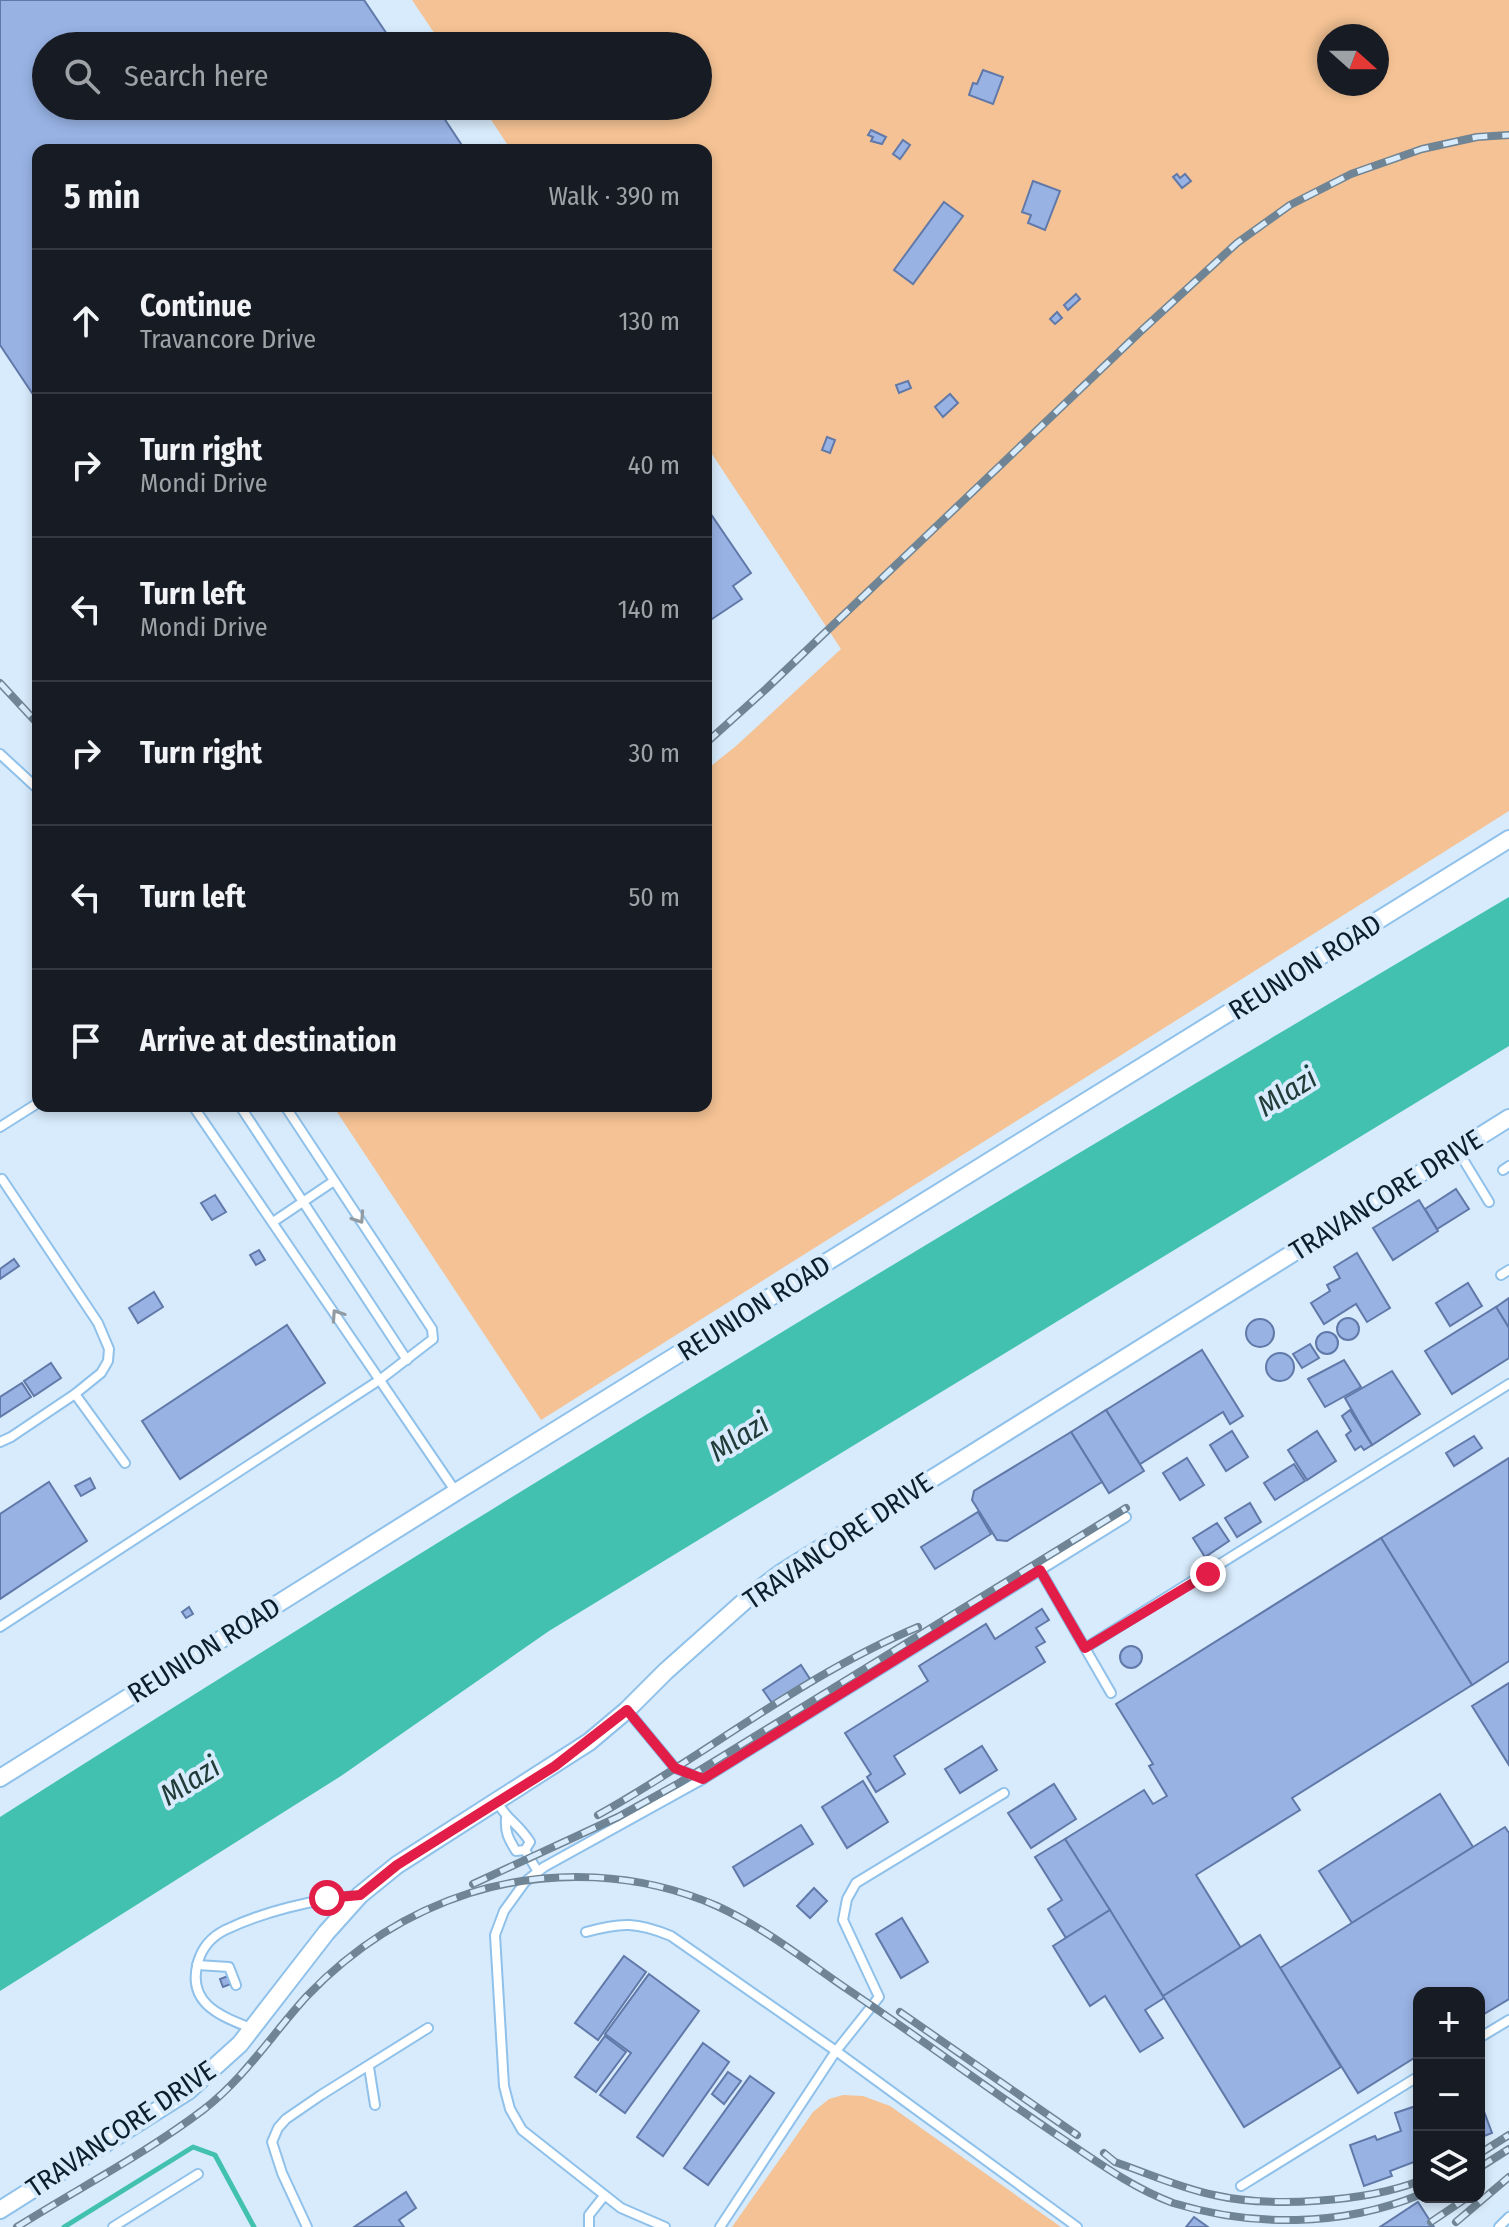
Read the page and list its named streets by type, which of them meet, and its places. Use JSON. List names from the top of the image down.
{
  "streets": {
    "street": ["REUNION ROAD", "TRAVANCORE DRIVE"]
  },
  "water": ["Mlazi"],
  "north": "right",
  "page": {
    "search": "Search here",
    "heading": ["5 min", "Walk · 390 m"],
    "list": [
      ["Continue", "Travancore Drive", "130 m"],
      ["Turn right", "Mondi Drive", "40 m"],
      ["Turn left", "Mondi Drive", "140 m"],
      ["Turn right", "30 m"],
      ["Turn left", "50 m"],
      "Arrive at destination"
    ],
    "map_buttons": ["+", "−"]
  }
}
